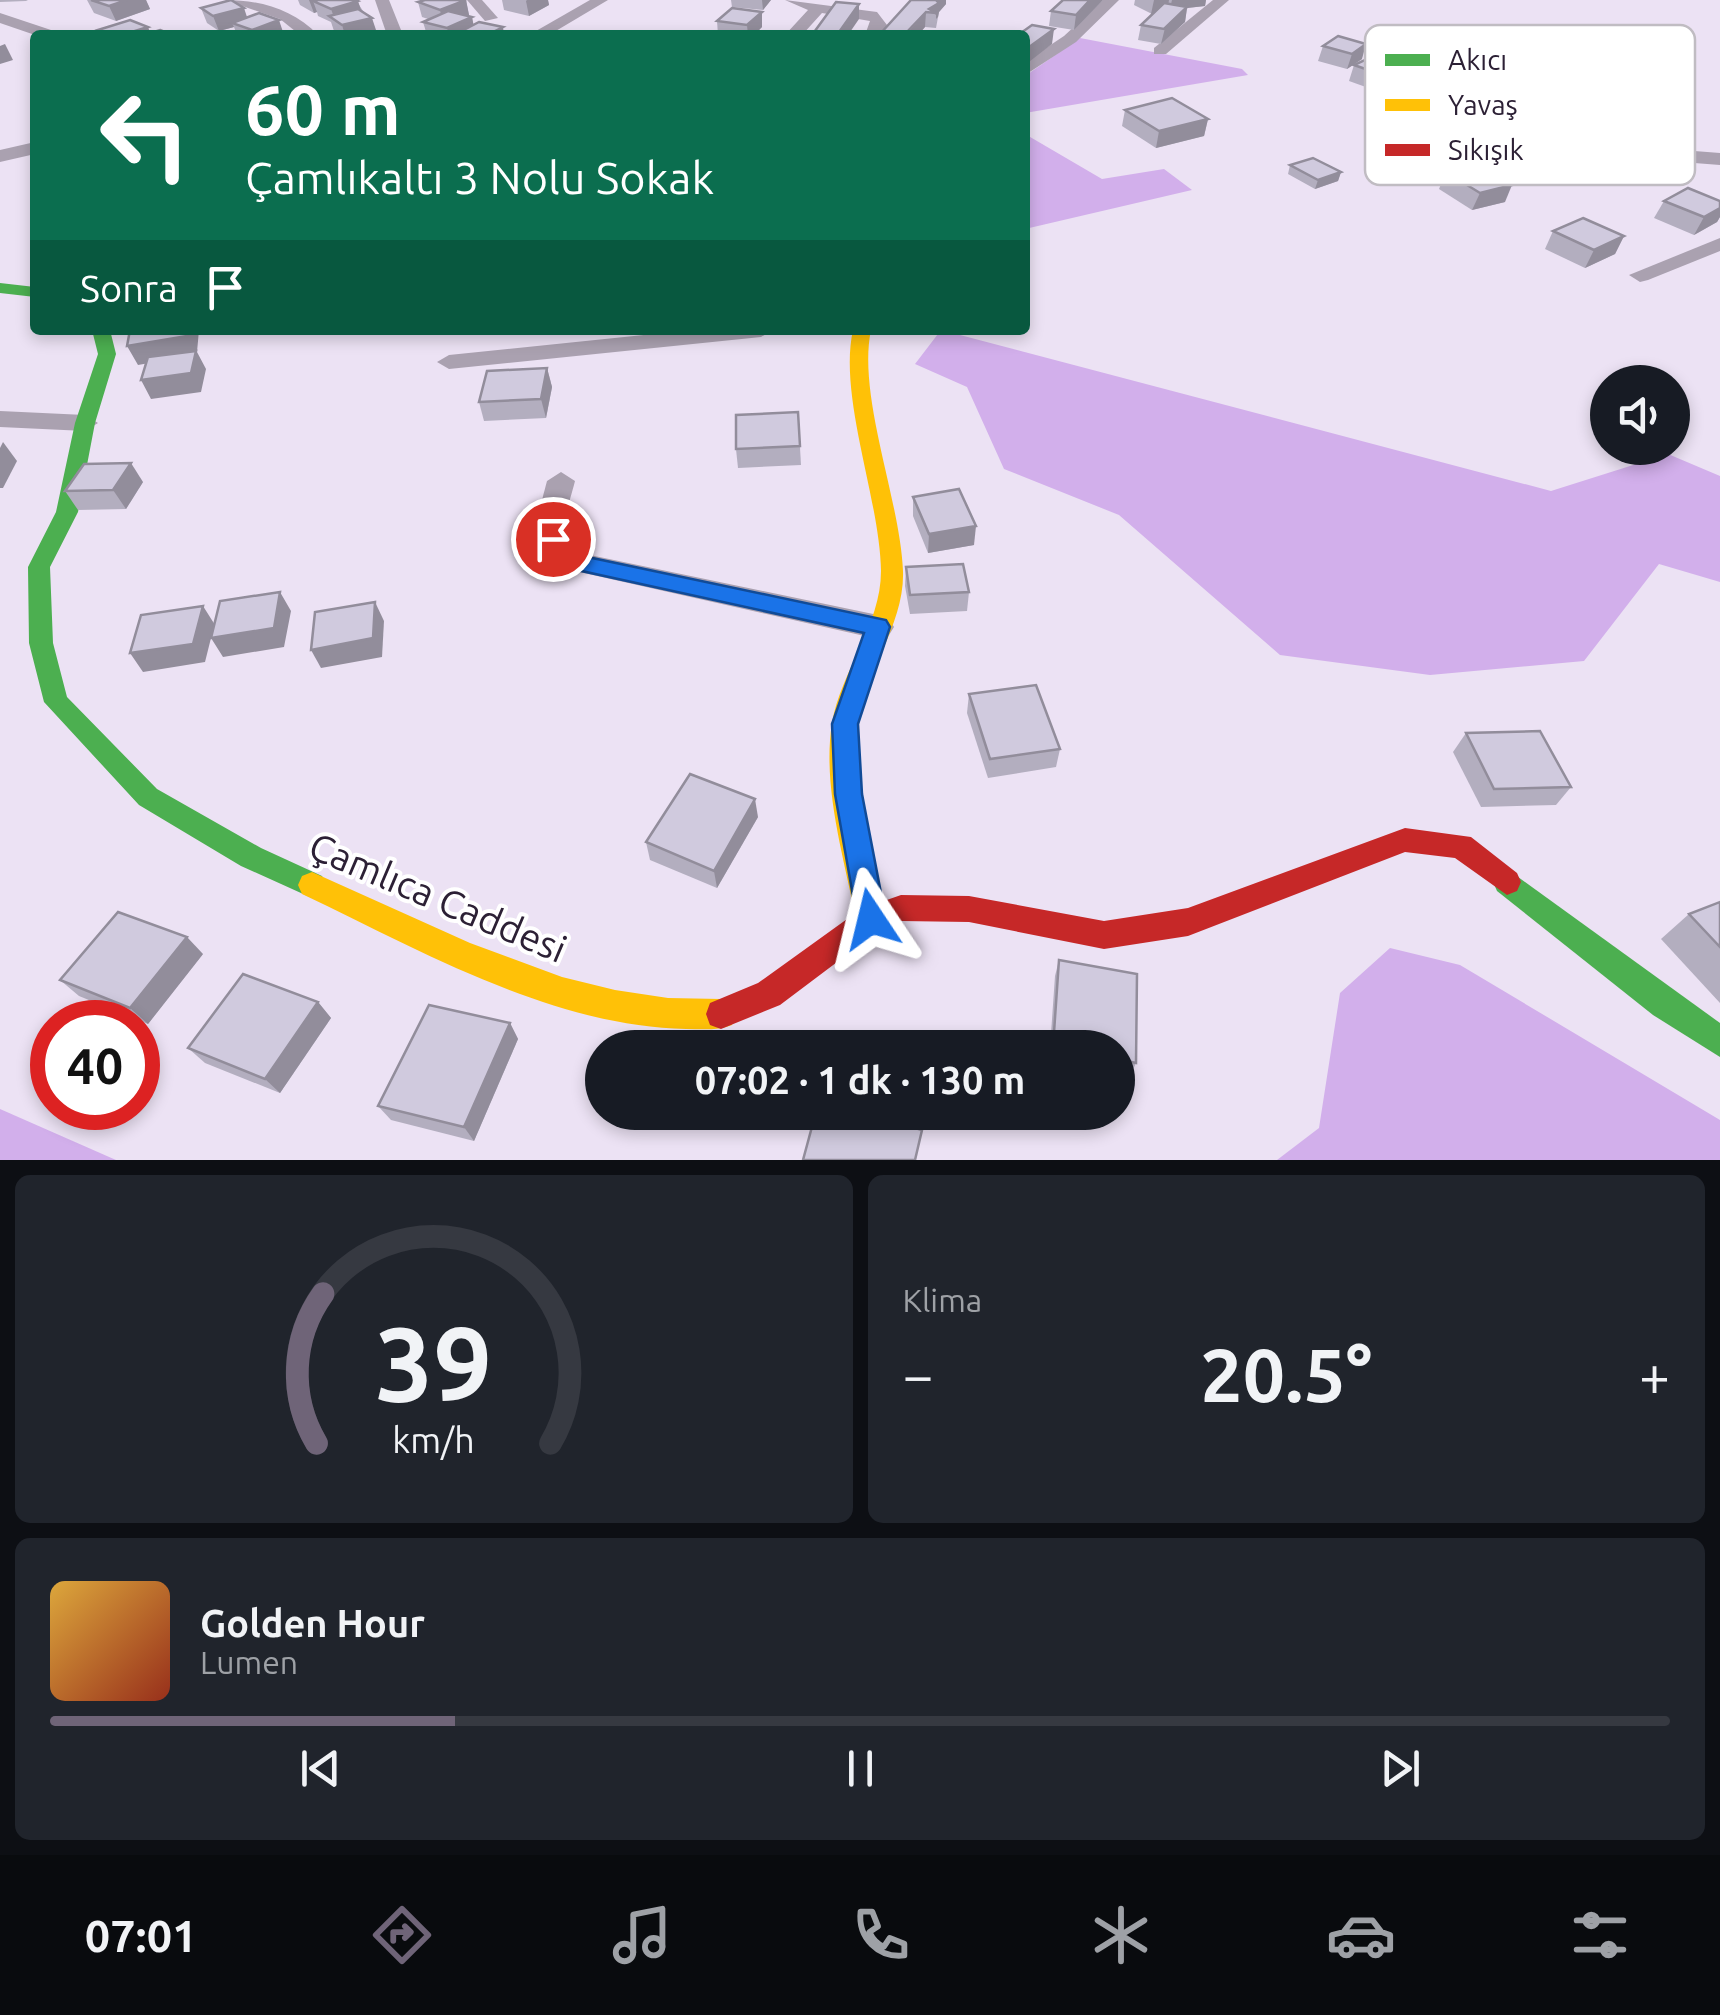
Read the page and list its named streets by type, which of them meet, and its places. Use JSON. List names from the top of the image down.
{
  "streets": {
    "street": ["Çamlıca Caddesi"]
  },
  "legend": ["Akıcı", "Yavaş", "Sıkışık"],
  "page": {
    "turn": ["60 m", "Çamlıkaltı 3 Nolu Sokak"],
    "then": "Sonra",
    "limit": "40",
    "trip": "07:02 · 1 dk · 130 m",
    "tile": "Klima",
    "heat": ["−", "20.5°", "+"],
    "song": ["Golden Hour", "Lumen"],
    "tabs": "07:01",
    "gauge": ["39", "km/h"]
  }
}
